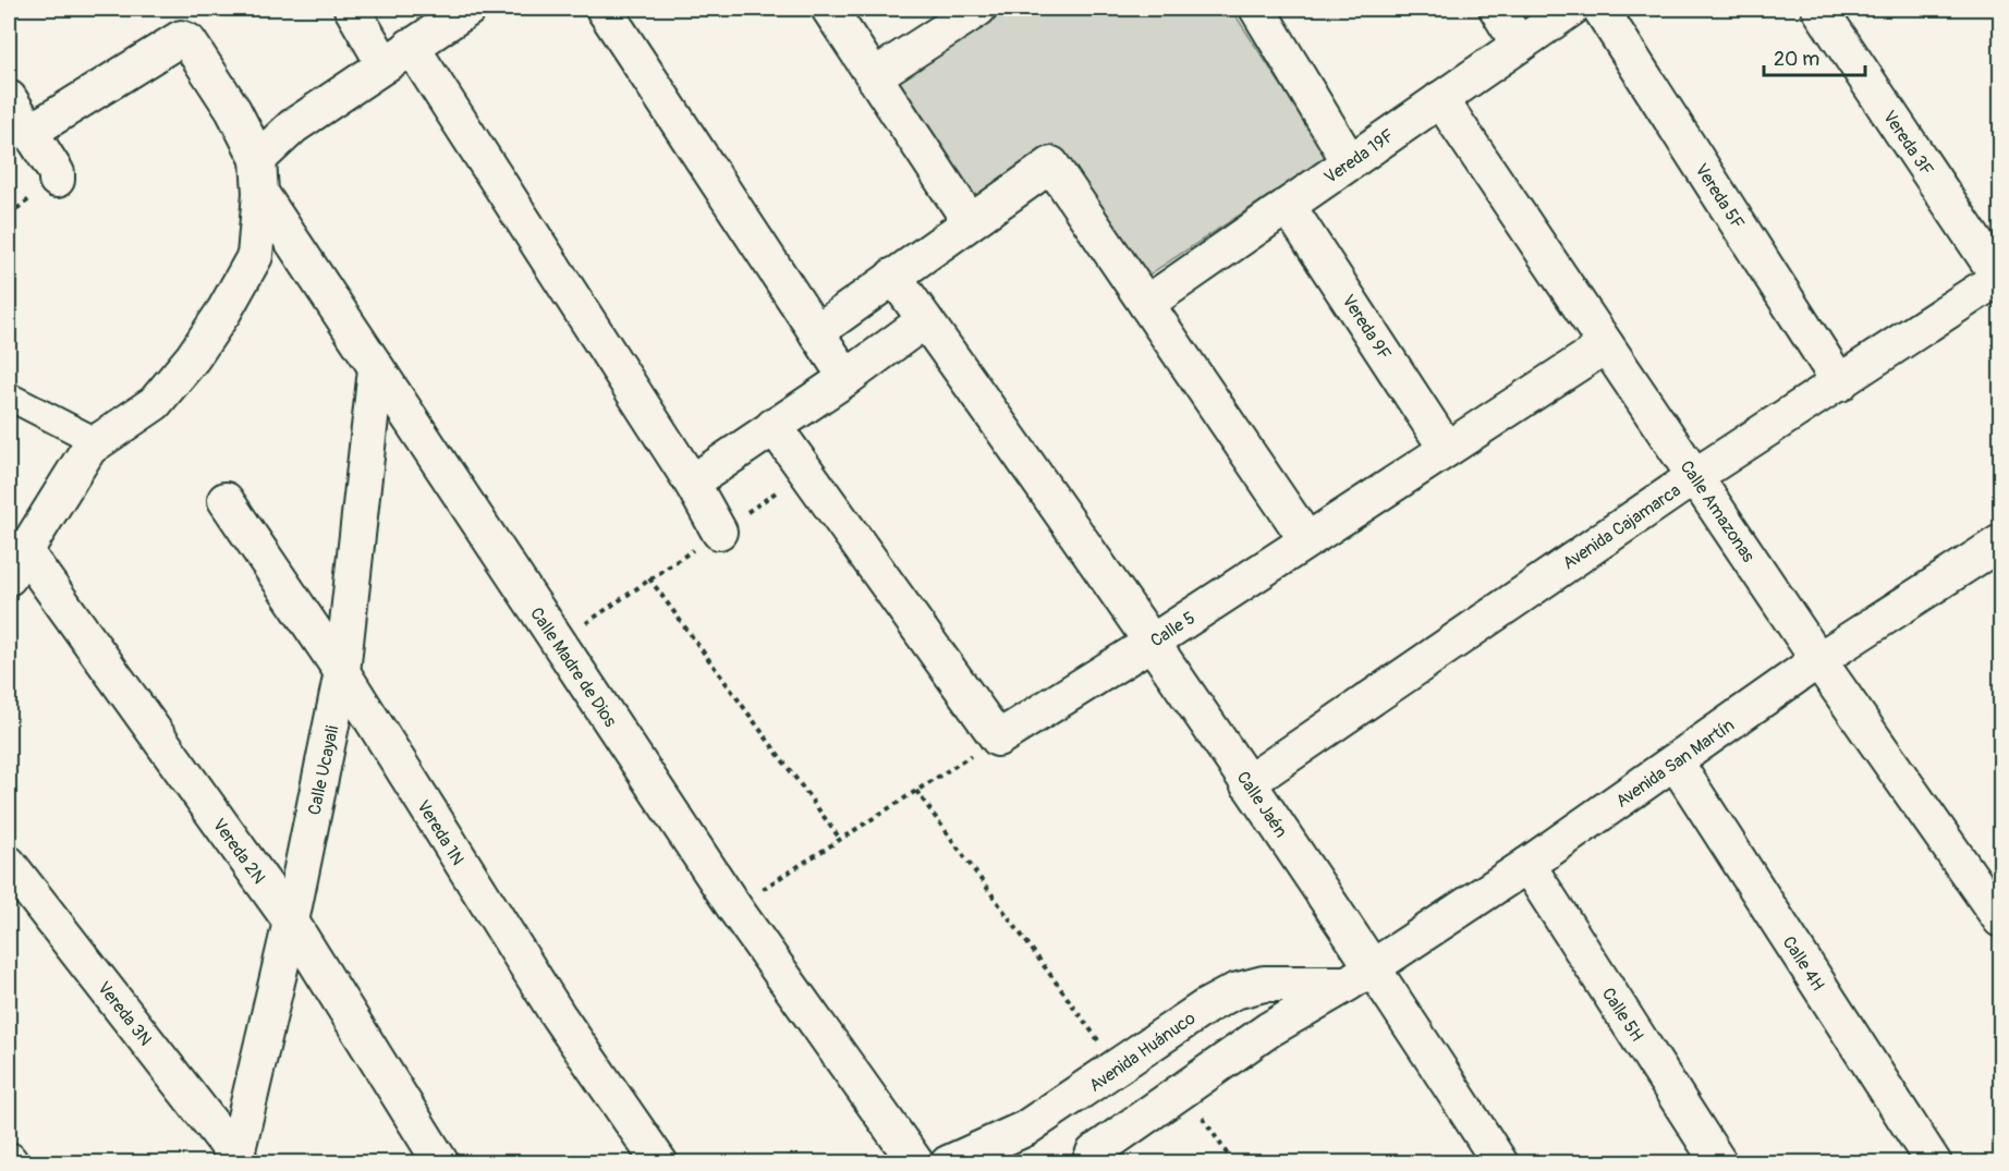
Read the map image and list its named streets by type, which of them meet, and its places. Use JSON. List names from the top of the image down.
{
  "streets": {
    "street": [
      "Vereda 3F",
      "Vereda 19F",
      "Vereda 5F",
      "Vereda 9F",
      "Calle Amazonas",
      "Avenida Cajamarca",
      "Calle 5",
      "Calle Madre de Dios",
      "Avenida San Martín",
      "Calle Ucayali",
      "Calle Jaén",
      "Vereda 1N",
      "Vereda 2N",
      "Calle 4H",
      "Vereda 3N",
      "Calle 5H",
      "Avenida Huánuco"
    ]
  },
  "crossings": [
    ["Vereda 3F", "Avenida Cajamarca"],
    ["Vereda 19F", "Vereda 9F"],
    ["Vereda 19F", "Calle Amazonas"],
    ["Vereda 5F", "Avenida Cajamarca"],
    ["Vereda 9F", "Calle 5"],
    ["Calle Amazonas", "Avenida Cajamarca"],
    ["Calle Amazonas", "Calle 5"],
    ["Calle Amazonas", "Avenida San Martín"],
    ["Avenida Cajamarca", "Calle Jaén"],
    ["Calle 5", "Calle Jaén"],
    ["Calle Madre de Dios", "Calle Ucayali"],
    ["Avenida San Martín", "Calle Jaén"],
    ["Avenida San Martín", "Calle 4H"],
    ["Avenida San Martín", "Calle 5H"],
    ["Avenida San Martín", "Avenida Huánuco"],
    ["Calle Ucayali", "Vereda 1N"],
    ["Calle Ucayali", "Vereda 2N"],
    ["Calle Ucayali", "Vereda 3N"],
    ["Calle Jaén", "Avenida Huánuco"]
  ],
  "scale_bar": "20 m"
}
